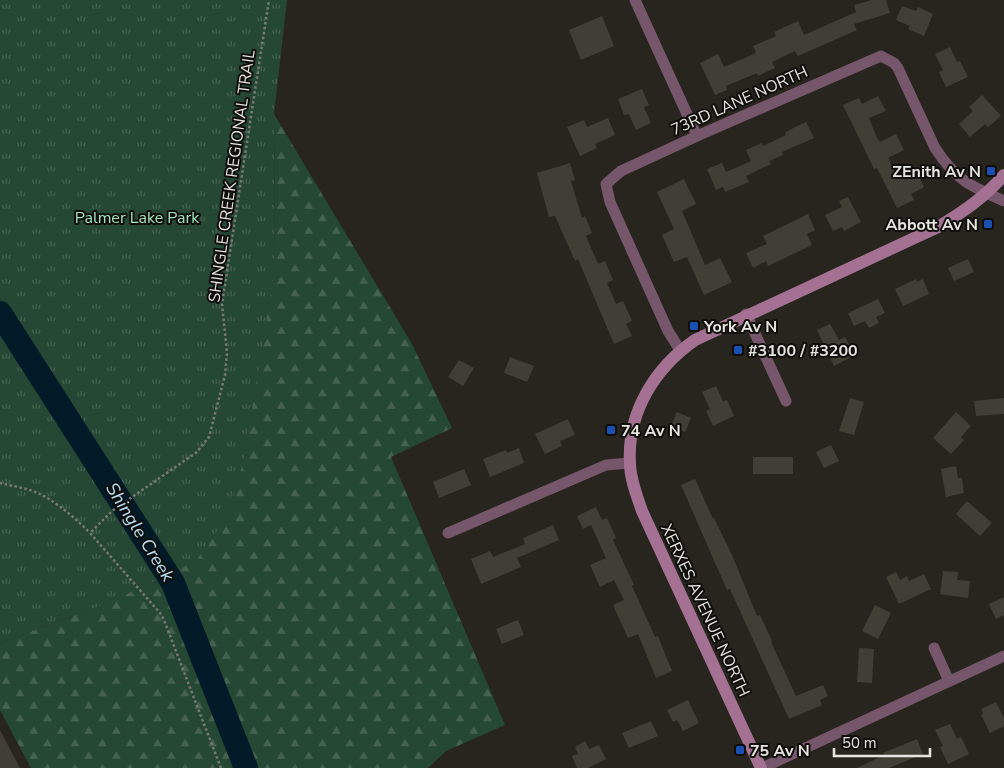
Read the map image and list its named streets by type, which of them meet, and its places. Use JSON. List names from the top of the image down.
{
  "streets": {
    "street": ["73RD LANE NORTH", "XERXES AVENUE NORTH"],
    "path": ["SHINGLE CREEK REGIONAL TRAIL"]
  },
  "crossings": [
    ["73RD LANE NORTH", "XERXES AVENUE NORTH"]
  ],
  "water": ["Shingle Creek"],
  "parks": ["Palmer Lake Park"],
  "places": {
    "transit": [
      "ZEnith Av N",
      "Abbott Av N",
      "York Av N",
      "#3100 / #3200",
      "74 Av N",
      "75 Av N"
    ]
  },
  "scale_bar": "50 m"
}
